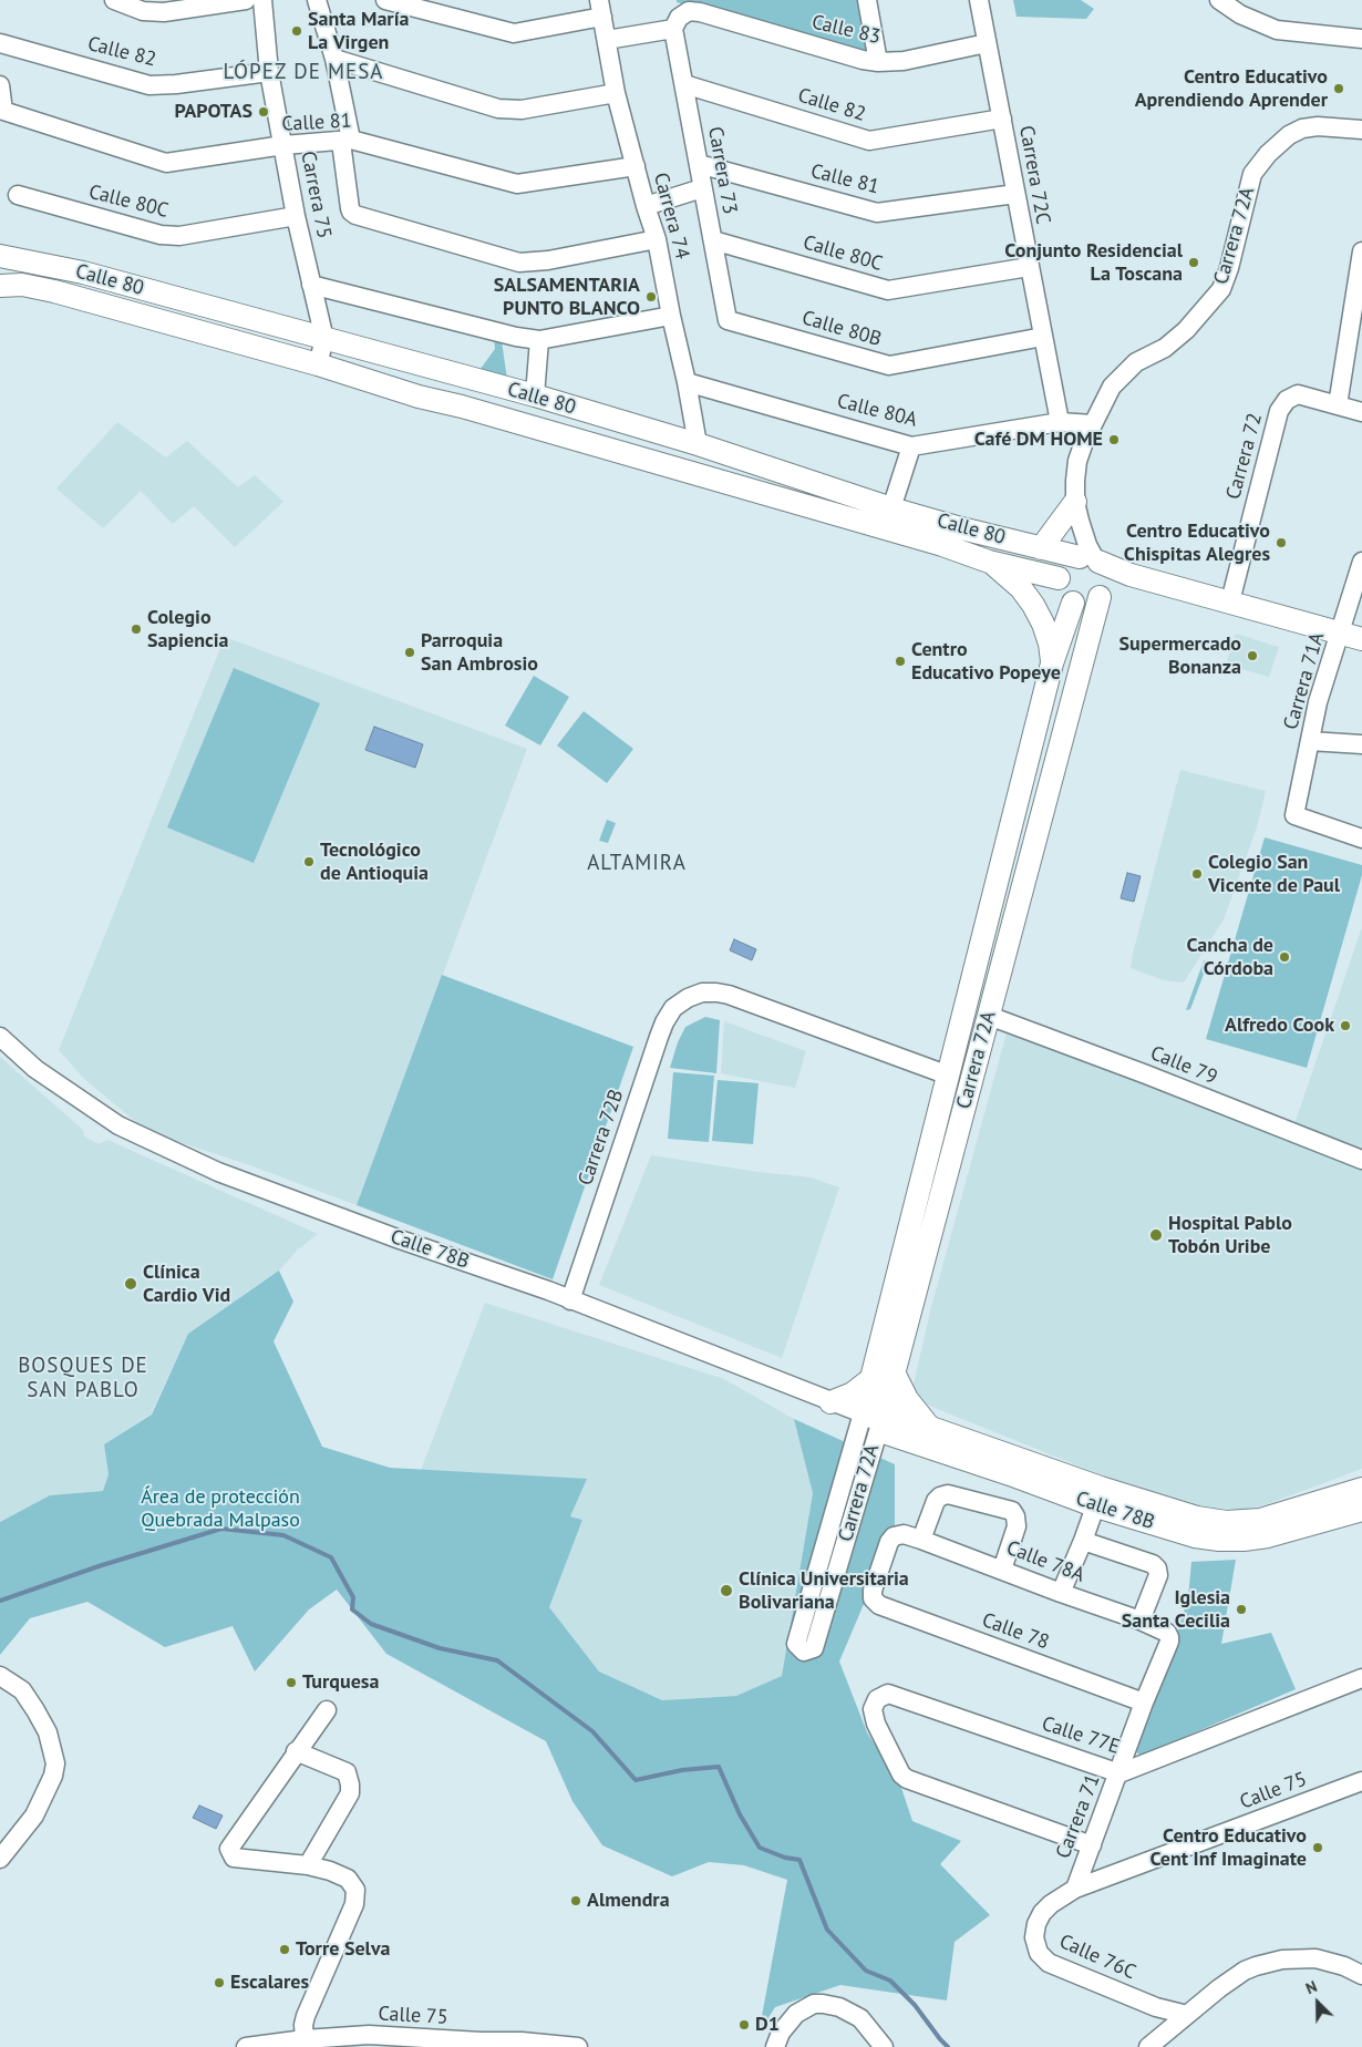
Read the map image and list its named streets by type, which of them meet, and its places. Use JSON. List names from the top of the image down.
{
  "streets": {
    "main road": ["Carrera 72A", "Calle 80", "Calle 78B"],
    "street": [
      "Calle 83",
      "Calle 82",
      "Calle 81",
      "Carrera 73",
      "Carrera 72C",
      "Carrera 75",
      "Calle 80C",
      "Carrera 74",
      "Calle 80B",
      "Calle 80A",
      "Carrera 72",
      "Carrera 71A",
      "Calle 79",
      "Carrera 72B",
      "Calle 78A",
      "Calle 78",
      "Calle 77E",
      "Calle 75",
      "Carrera 71",
      "Calle 76C"
    ]
  },
  "crossings": [
    ["Calle 83", "Carrera 73"],
    ["Calle 83", "Carrera 72C"],
    ["Calle 82", "Carrera 73"],
    ["Calle 82", "Carrera 72C"],
    ["Calle 82", "Carrera 75"],
    ["Calle 81", "Carrera 73"],
    ["Calle 81", "Carrera 72C"],
    ["Calle 81", "Carrera 75"],
    ["Calle 81", "Carrera 74"],
    ["Carrera 73", "Calle 80C"],
    ["Carrera 73", "Calle 80B"],
    ["Carrera 72C", "Calle 80C"],
    ["Carrera 72C", "Calle 80B"],
    ["Carrera 72C", "Calle 80A"],
    ["Carrera 75", "Calle 80C"],
    ["Carrera 75", "Calle 80"],
    ["Carrera 74", "Calle 80"],
    ["Carrera 74", "Calle 80A"],
    ["Carrera 72A", "Calle 80"],
    ["Carrera 72A", "Calle 80A"],
    ["Carrera 72A", "Calle 79"],
    ["Carrera 72A", "Carrera 72B"],
    ["Carrera 72A", "Calle 78B"],
    ["Calle 80", "Carrera 72"],
    ["Calle 80", "Carrera 71A"],
    ["Carrera 72B", "Calle 78B"],
    ["Calle 78A", "Calle 78"],
    ["Calle 78A", "Carrera 71"],
    ["Calle 78", "Carrera 71"],
    ["Calle 77E", "Carrera 71"],
    ["Calle 75", "Carrera 71"],
    ["Calle 75", "Calle 76C"],
    ["Carrera 71", "Calle 76C"]
  ],
  "districts": ["LÓPEZ DE MESA", "ALTAMIRA", "BOSQUES DE SAN PABLO"],
  "parks": ["Área de protección Quebrada Malpaso"],
  "places": [
    "Santa María La Virgen",
    "Centro Educativo Aprendiendo Aprender",
    "PAPOTAS",
    "Conjunto Residencial La Toscana",
    "SALSAMENTARIA PUNTO BLANCO",
    "Café DM HOME",
    "Centro Educativo Chispitas Alegres",
    "Colegio Sapiencia",
    "Parroquia San Ambrosio",
    "Supermercado Bonanza",
    "Centro Educativo Popeye",
    "Tecnológico de Antioquia",
    "Colegio San Vicente de Paul",
    "Cancha de Córdoba",
    "Alfredo Cook",
    "Hospital Pablo Tobón Uribe",
    "Clínica Cardio Vid",
    "Clínica Universitaria Bolivariana",
    "Iglesia Santa Cecilia",
    "Turquesa",
    "Centro Educativo Cent Inf Imaginate",
    "Almendra",
    "Torre Selva",
    "Escalares",
    "D1"
  ],
  "north": "top left"
}
